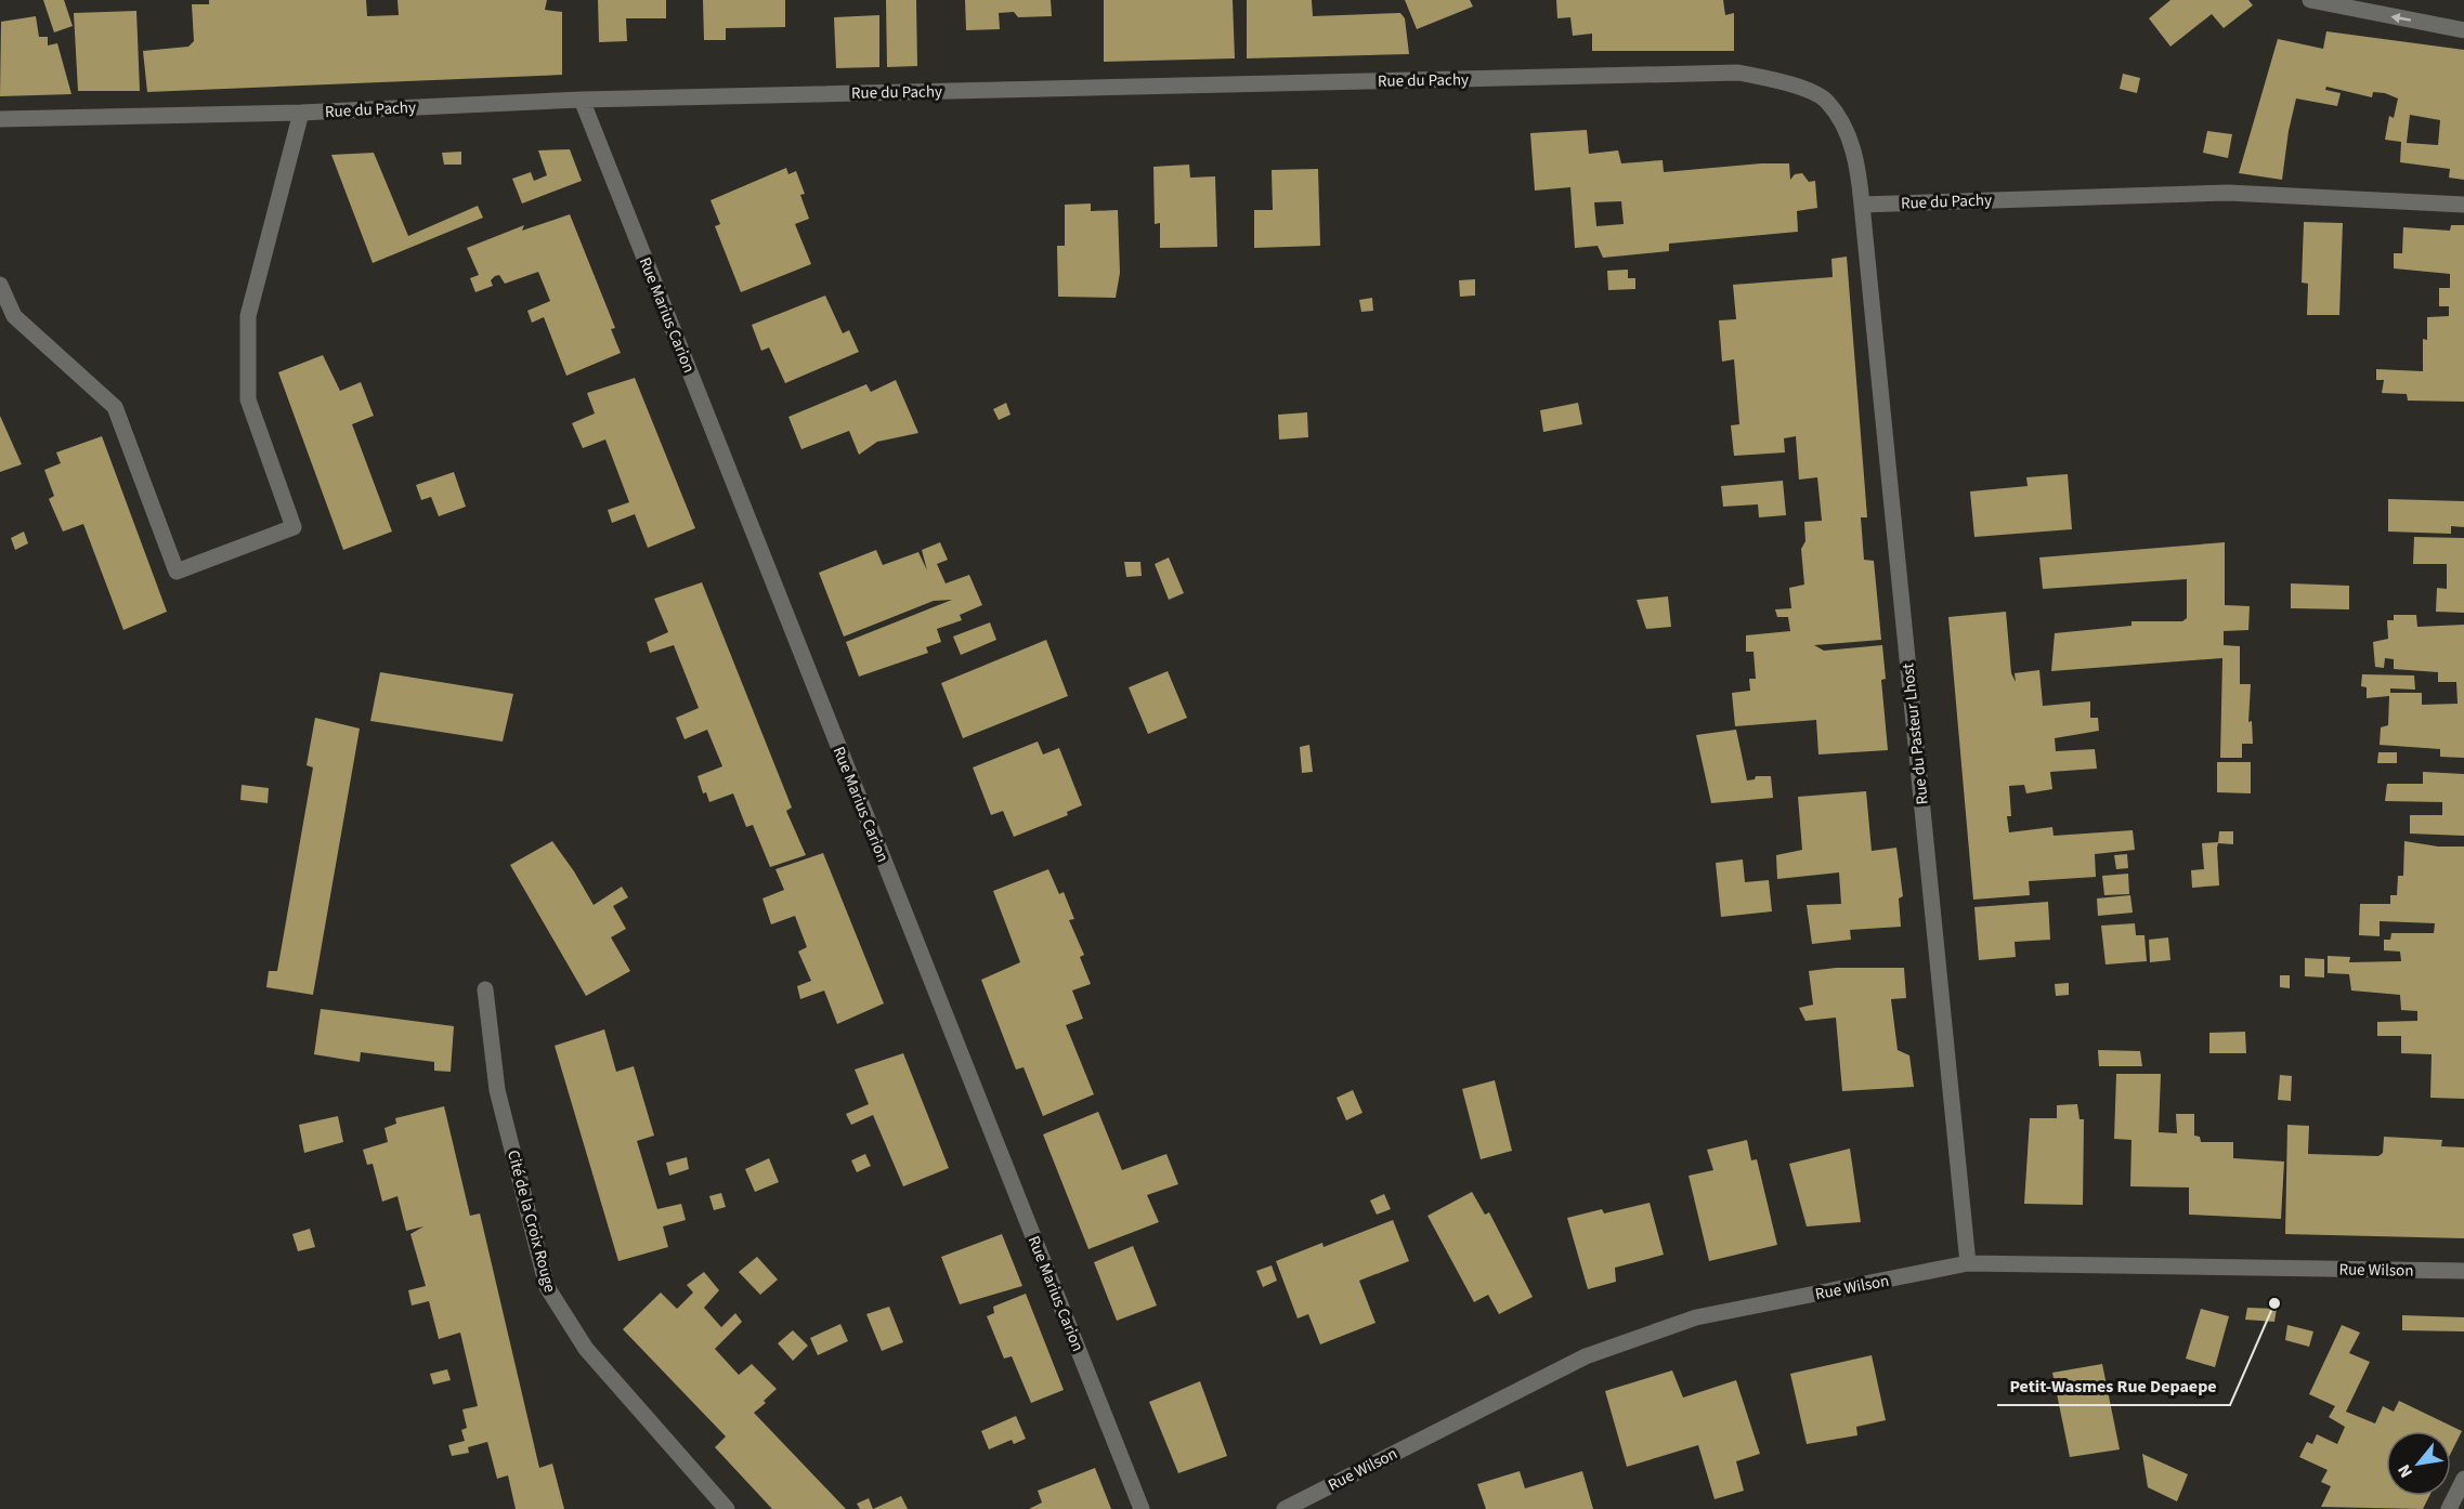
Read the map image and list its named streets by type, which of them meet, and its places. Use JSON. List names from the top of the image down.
{
  "streets": {
    "street": [
      "Rue du Pachy",
      "Rue Marius Carion",
      "Rue du Pasteur Lhost",
      "Cité de la Croix Rouge",
      "Rue Wilson"
    ]
  },
  "crossings": [
    ["Rue du Pachy", "Rue Marius Carion"],
    ["Rue du Pachy", "Rue du Pasteur Lhost"],
    ["Rue du Pasteur Lhost", "Rue Wilson"]
  ],
  "places": ["Petit-Wasmes Rue Depaepe"],
  "north": "bottom left"
}
